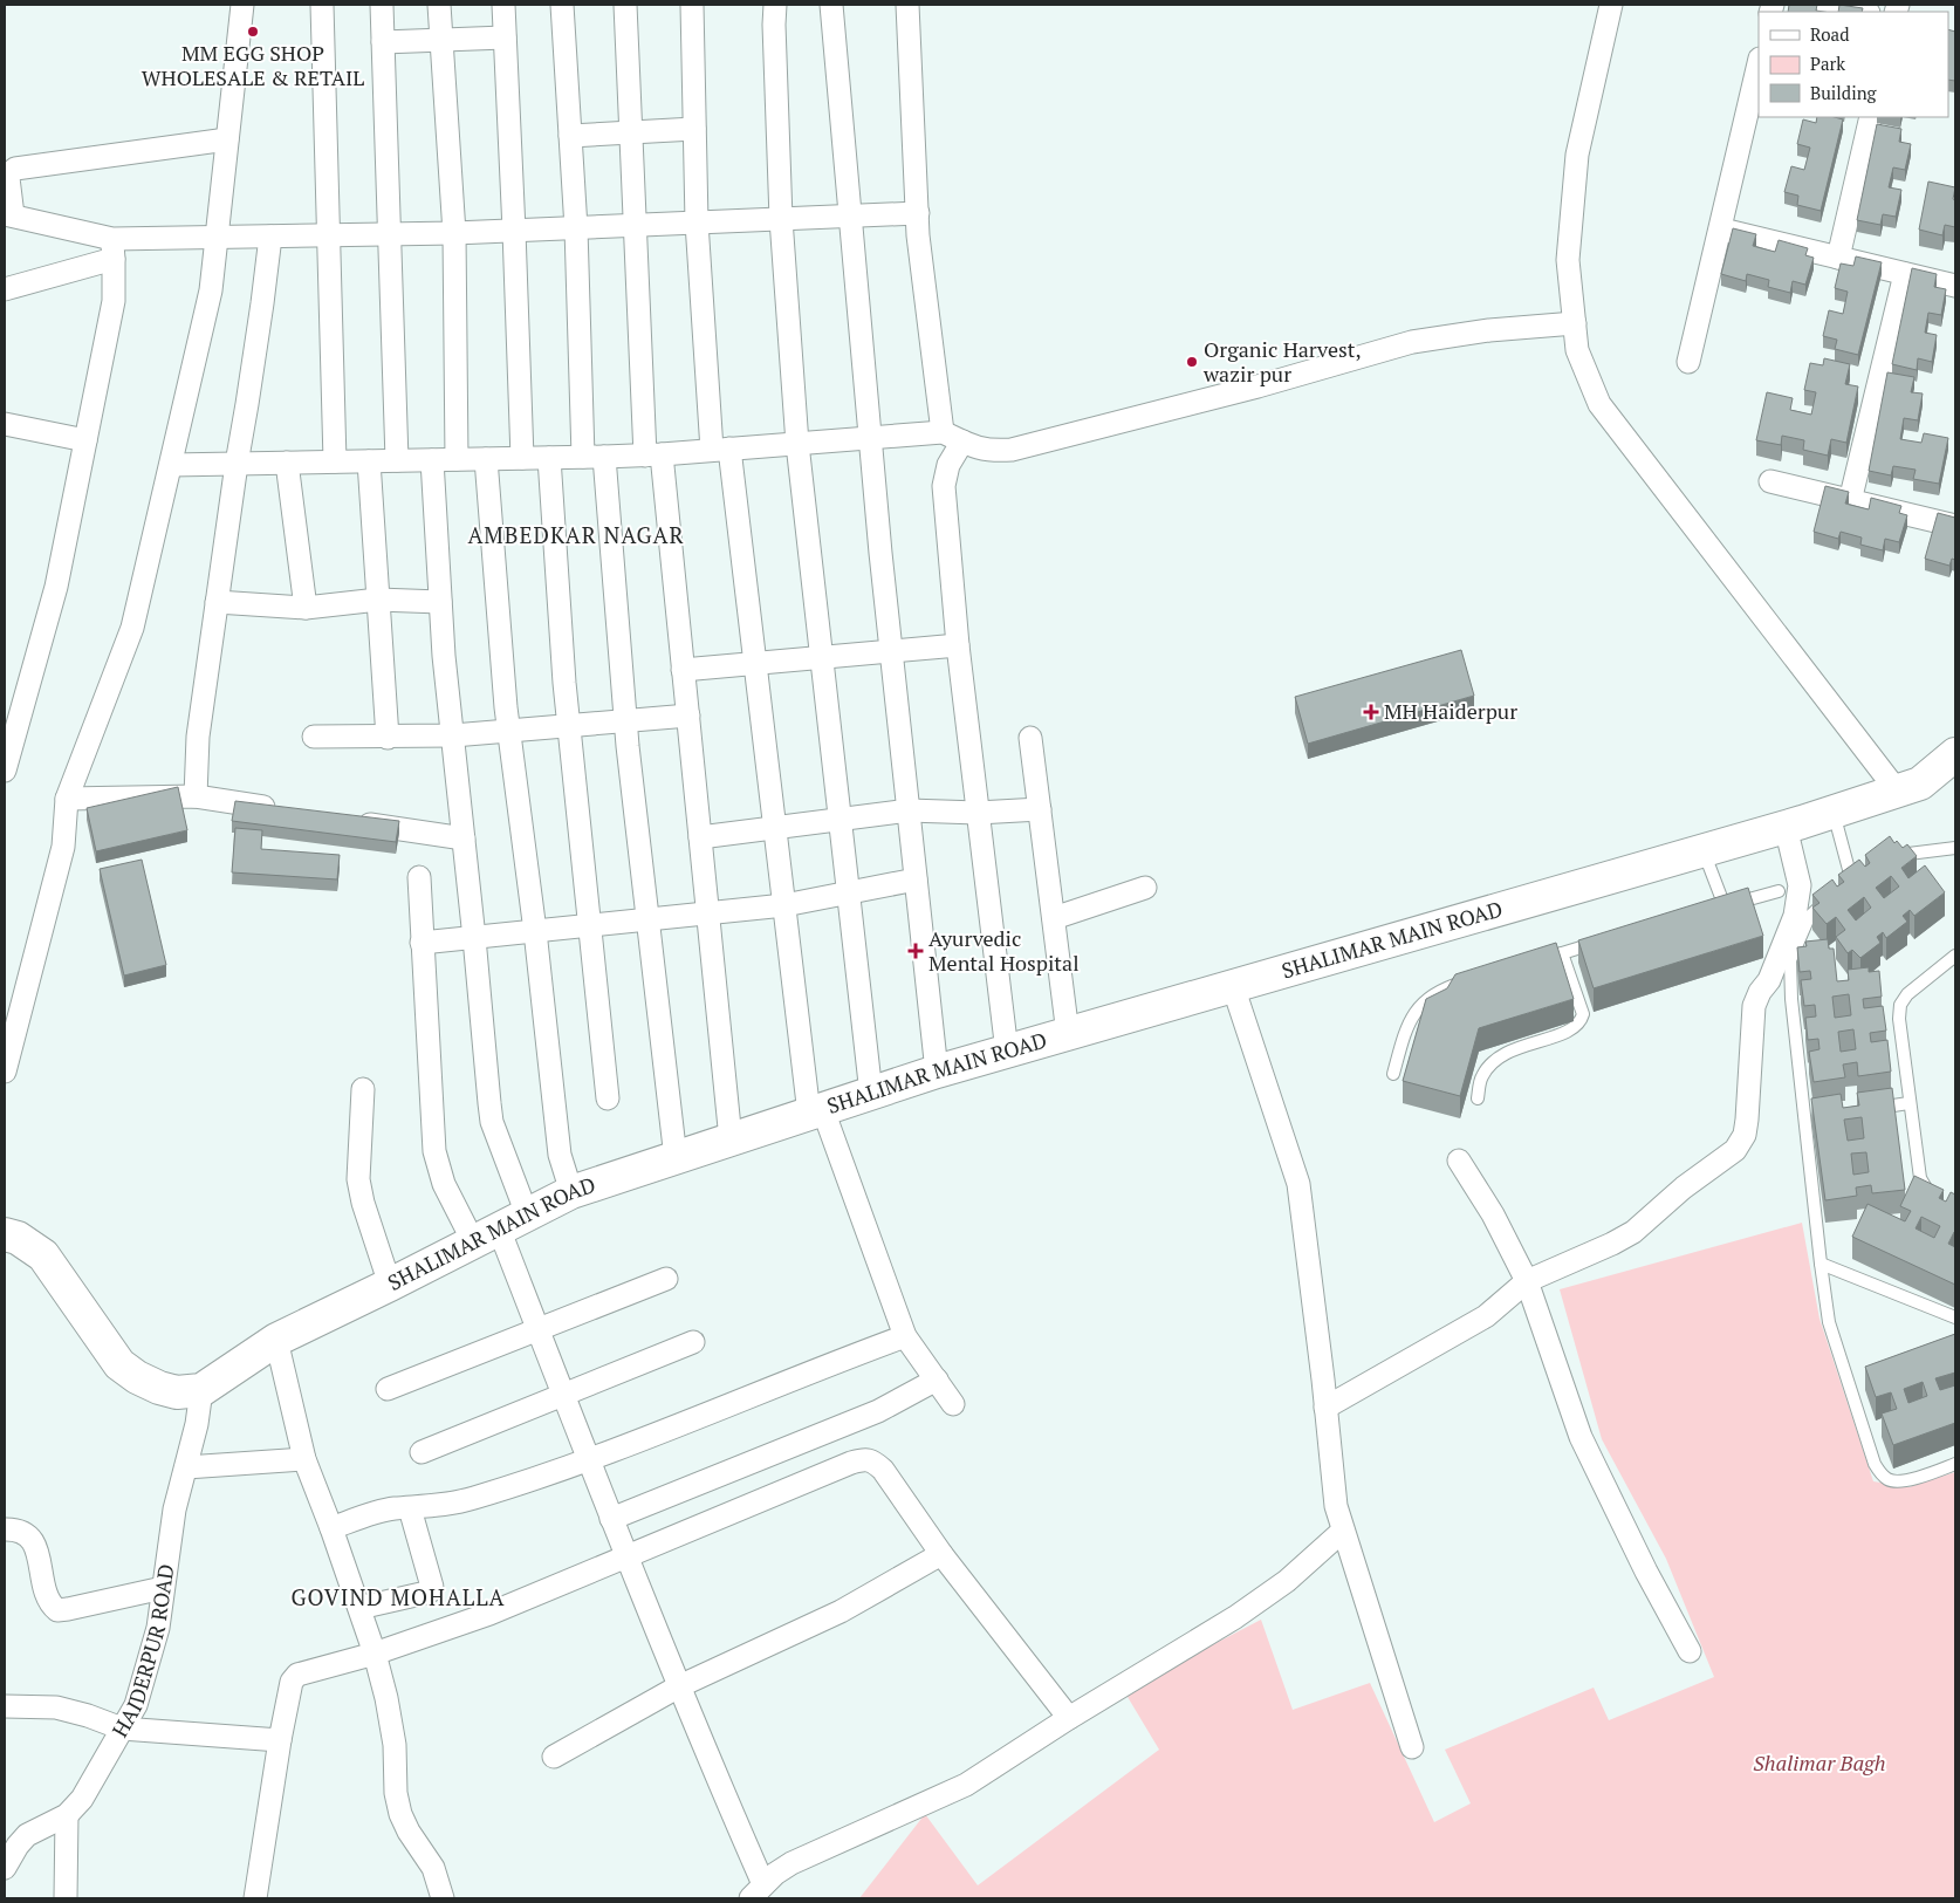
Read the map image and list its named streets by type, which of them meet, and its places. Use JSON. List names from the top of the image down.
{
  "streets": {
    "street": ["SHALIMAR MAIN ROAD", "HAIDERPUR ROAD"]
  },
  "crossings": [
    ["SHALIMAR MAIN ROAD", "HAIDERPUR ROAD"]
  ],
  "districts": ["AMBEDKAR NAGAR", "GOVIND MOHALLA"],
  "parks": ["Shalimar Bagh"],
  "places": {
    "other": ["MM EGG SHOP WHOLESALE & RETAIL", "Organic Harvest, wazir pur"],
    "health": ["MH Haiderpur", "Ayurvedic Mental Hospital"]
  },
  "legend": ["Road", "Park", "Building"]
}
